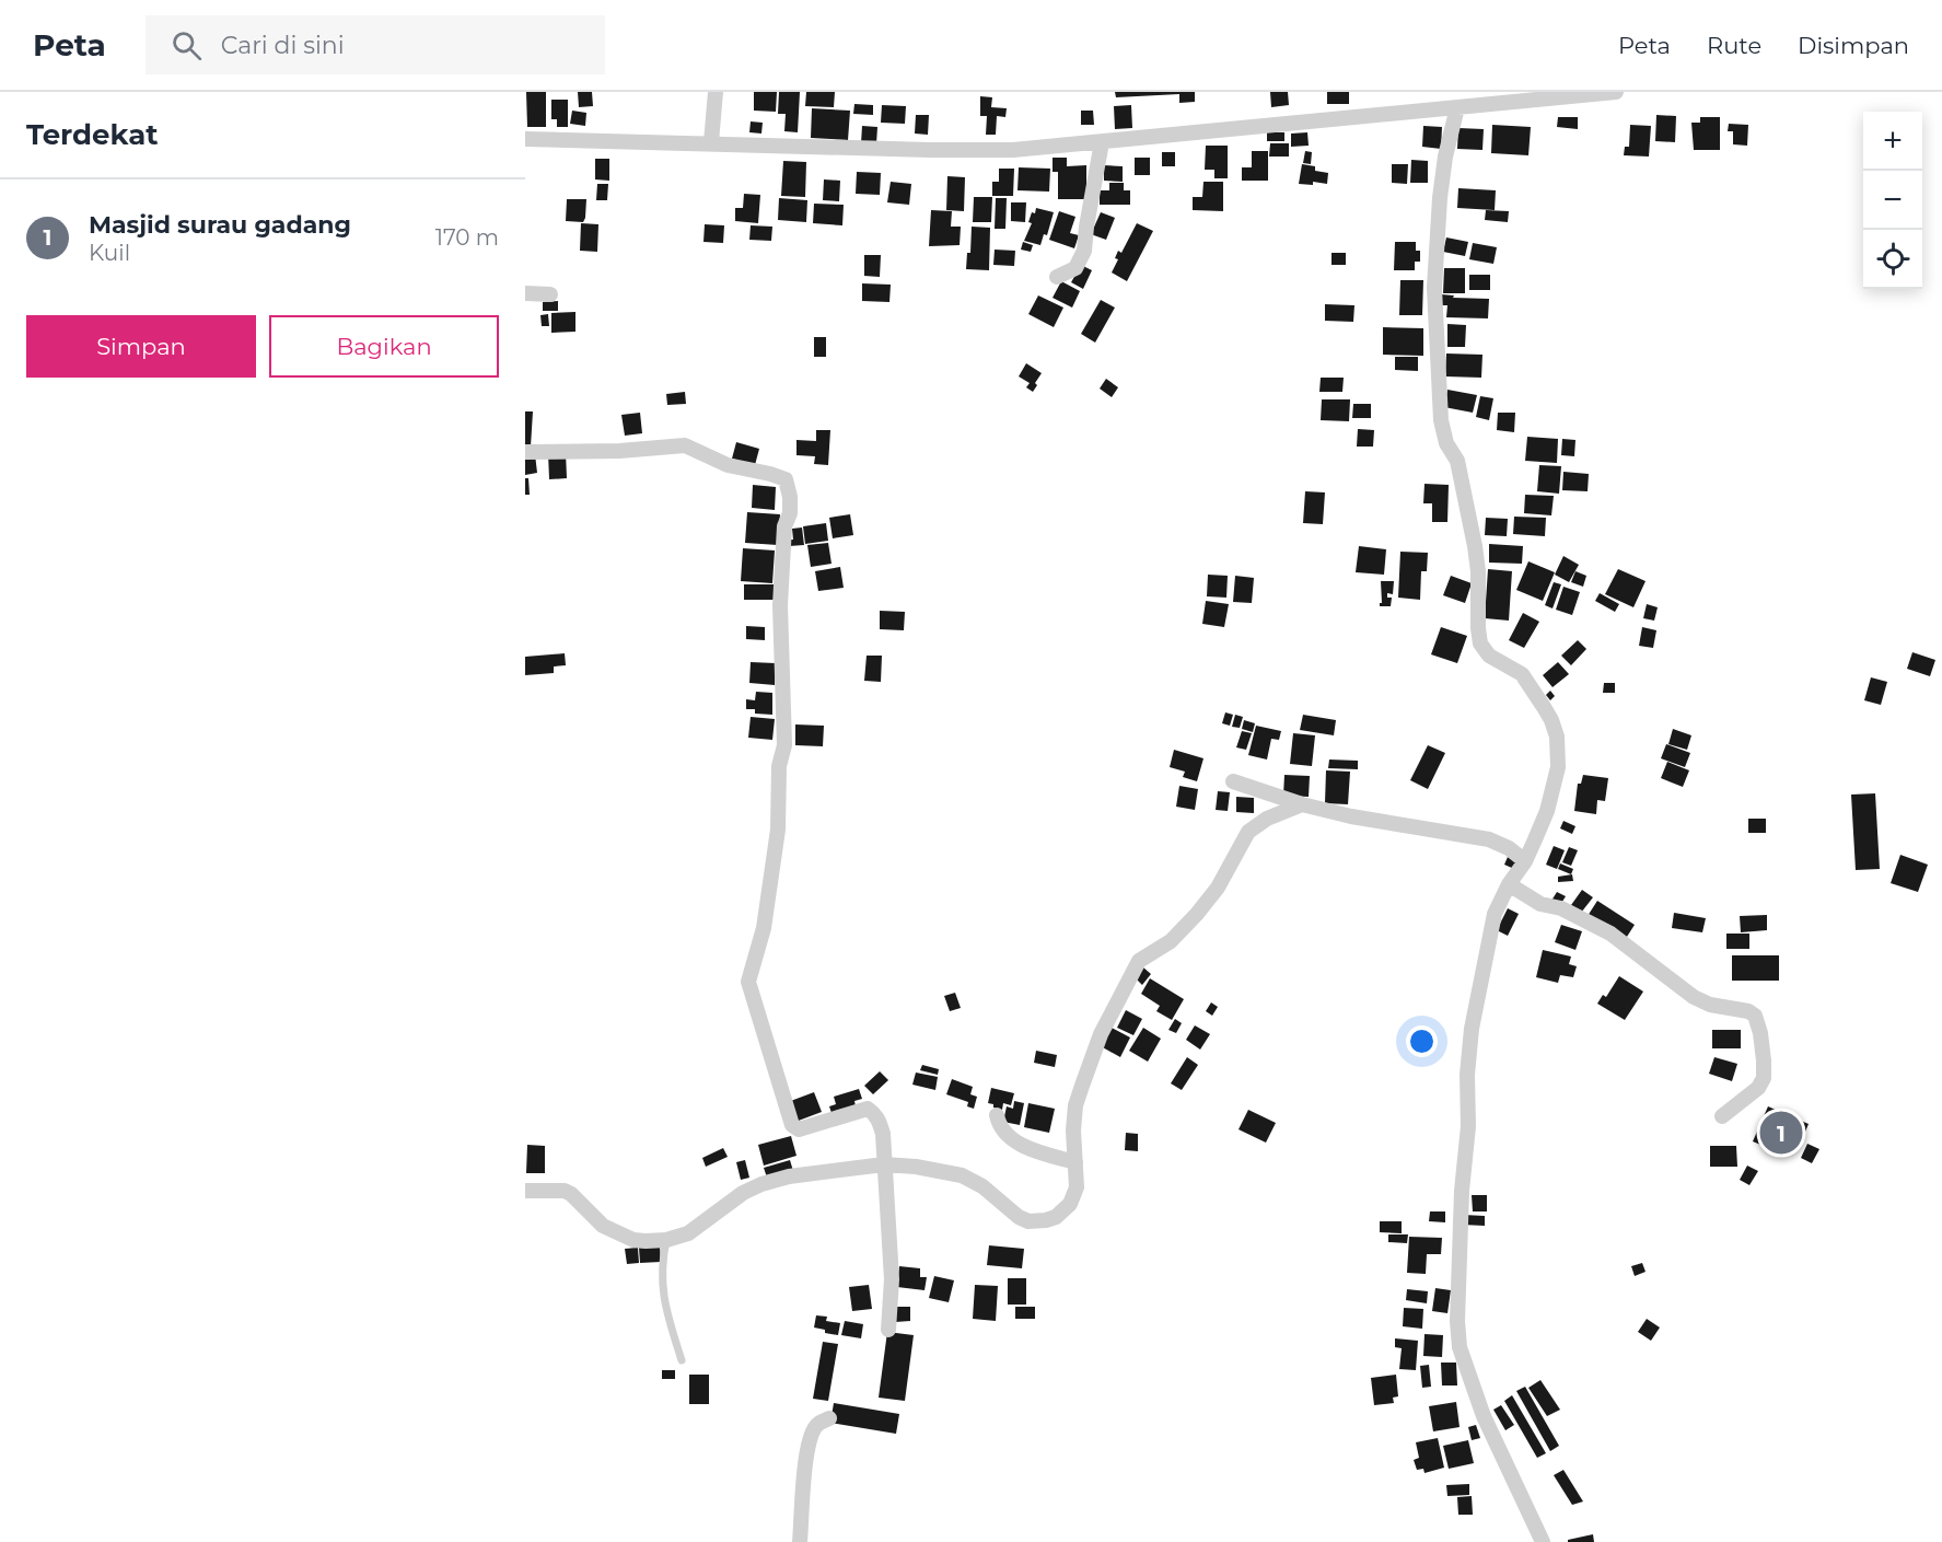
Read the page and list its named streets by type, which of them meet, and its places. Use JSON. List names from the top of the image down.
{
  "page": {
    "header": "Peta",
    "search": "Cari di sini",
    "nav": ["Peta", "Rute", "Disimpan"],
    "heading": "Terdekat",
    "map_buttons": ["+", "−"],
    "list": [
      {
        "mark": "1",
        "name": "Masjid surau gadang",
        "note": "Kuil",
        "value": "170 m"
      }
    ],
    "buttons": ["Simpan", "Bagikan"],
    "pins": "1"
  }
}
